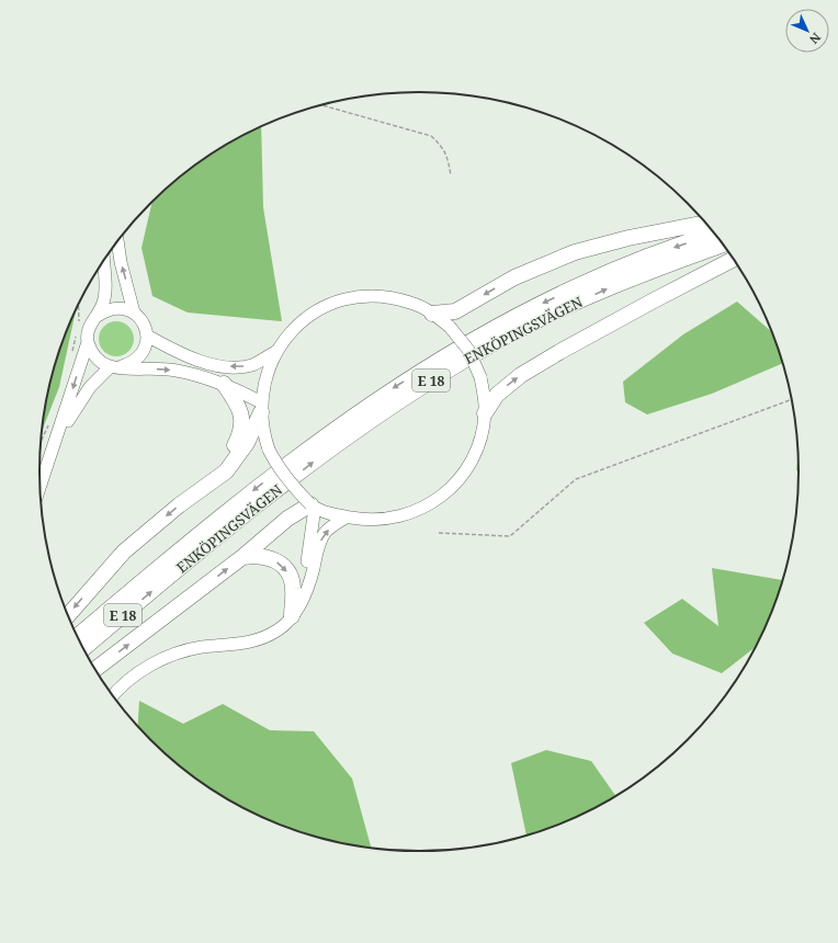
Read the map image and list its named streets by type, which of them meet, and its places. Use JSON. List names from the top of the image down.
{
  "streets": {
    "highway": ["ENKÖPINGSVÄGEN", "E 18"]
  },
  "crossings": [
    ["ENKÖPINGSVÄGEN", "E 18"]
  ],
  "north": "bottom right"
}
